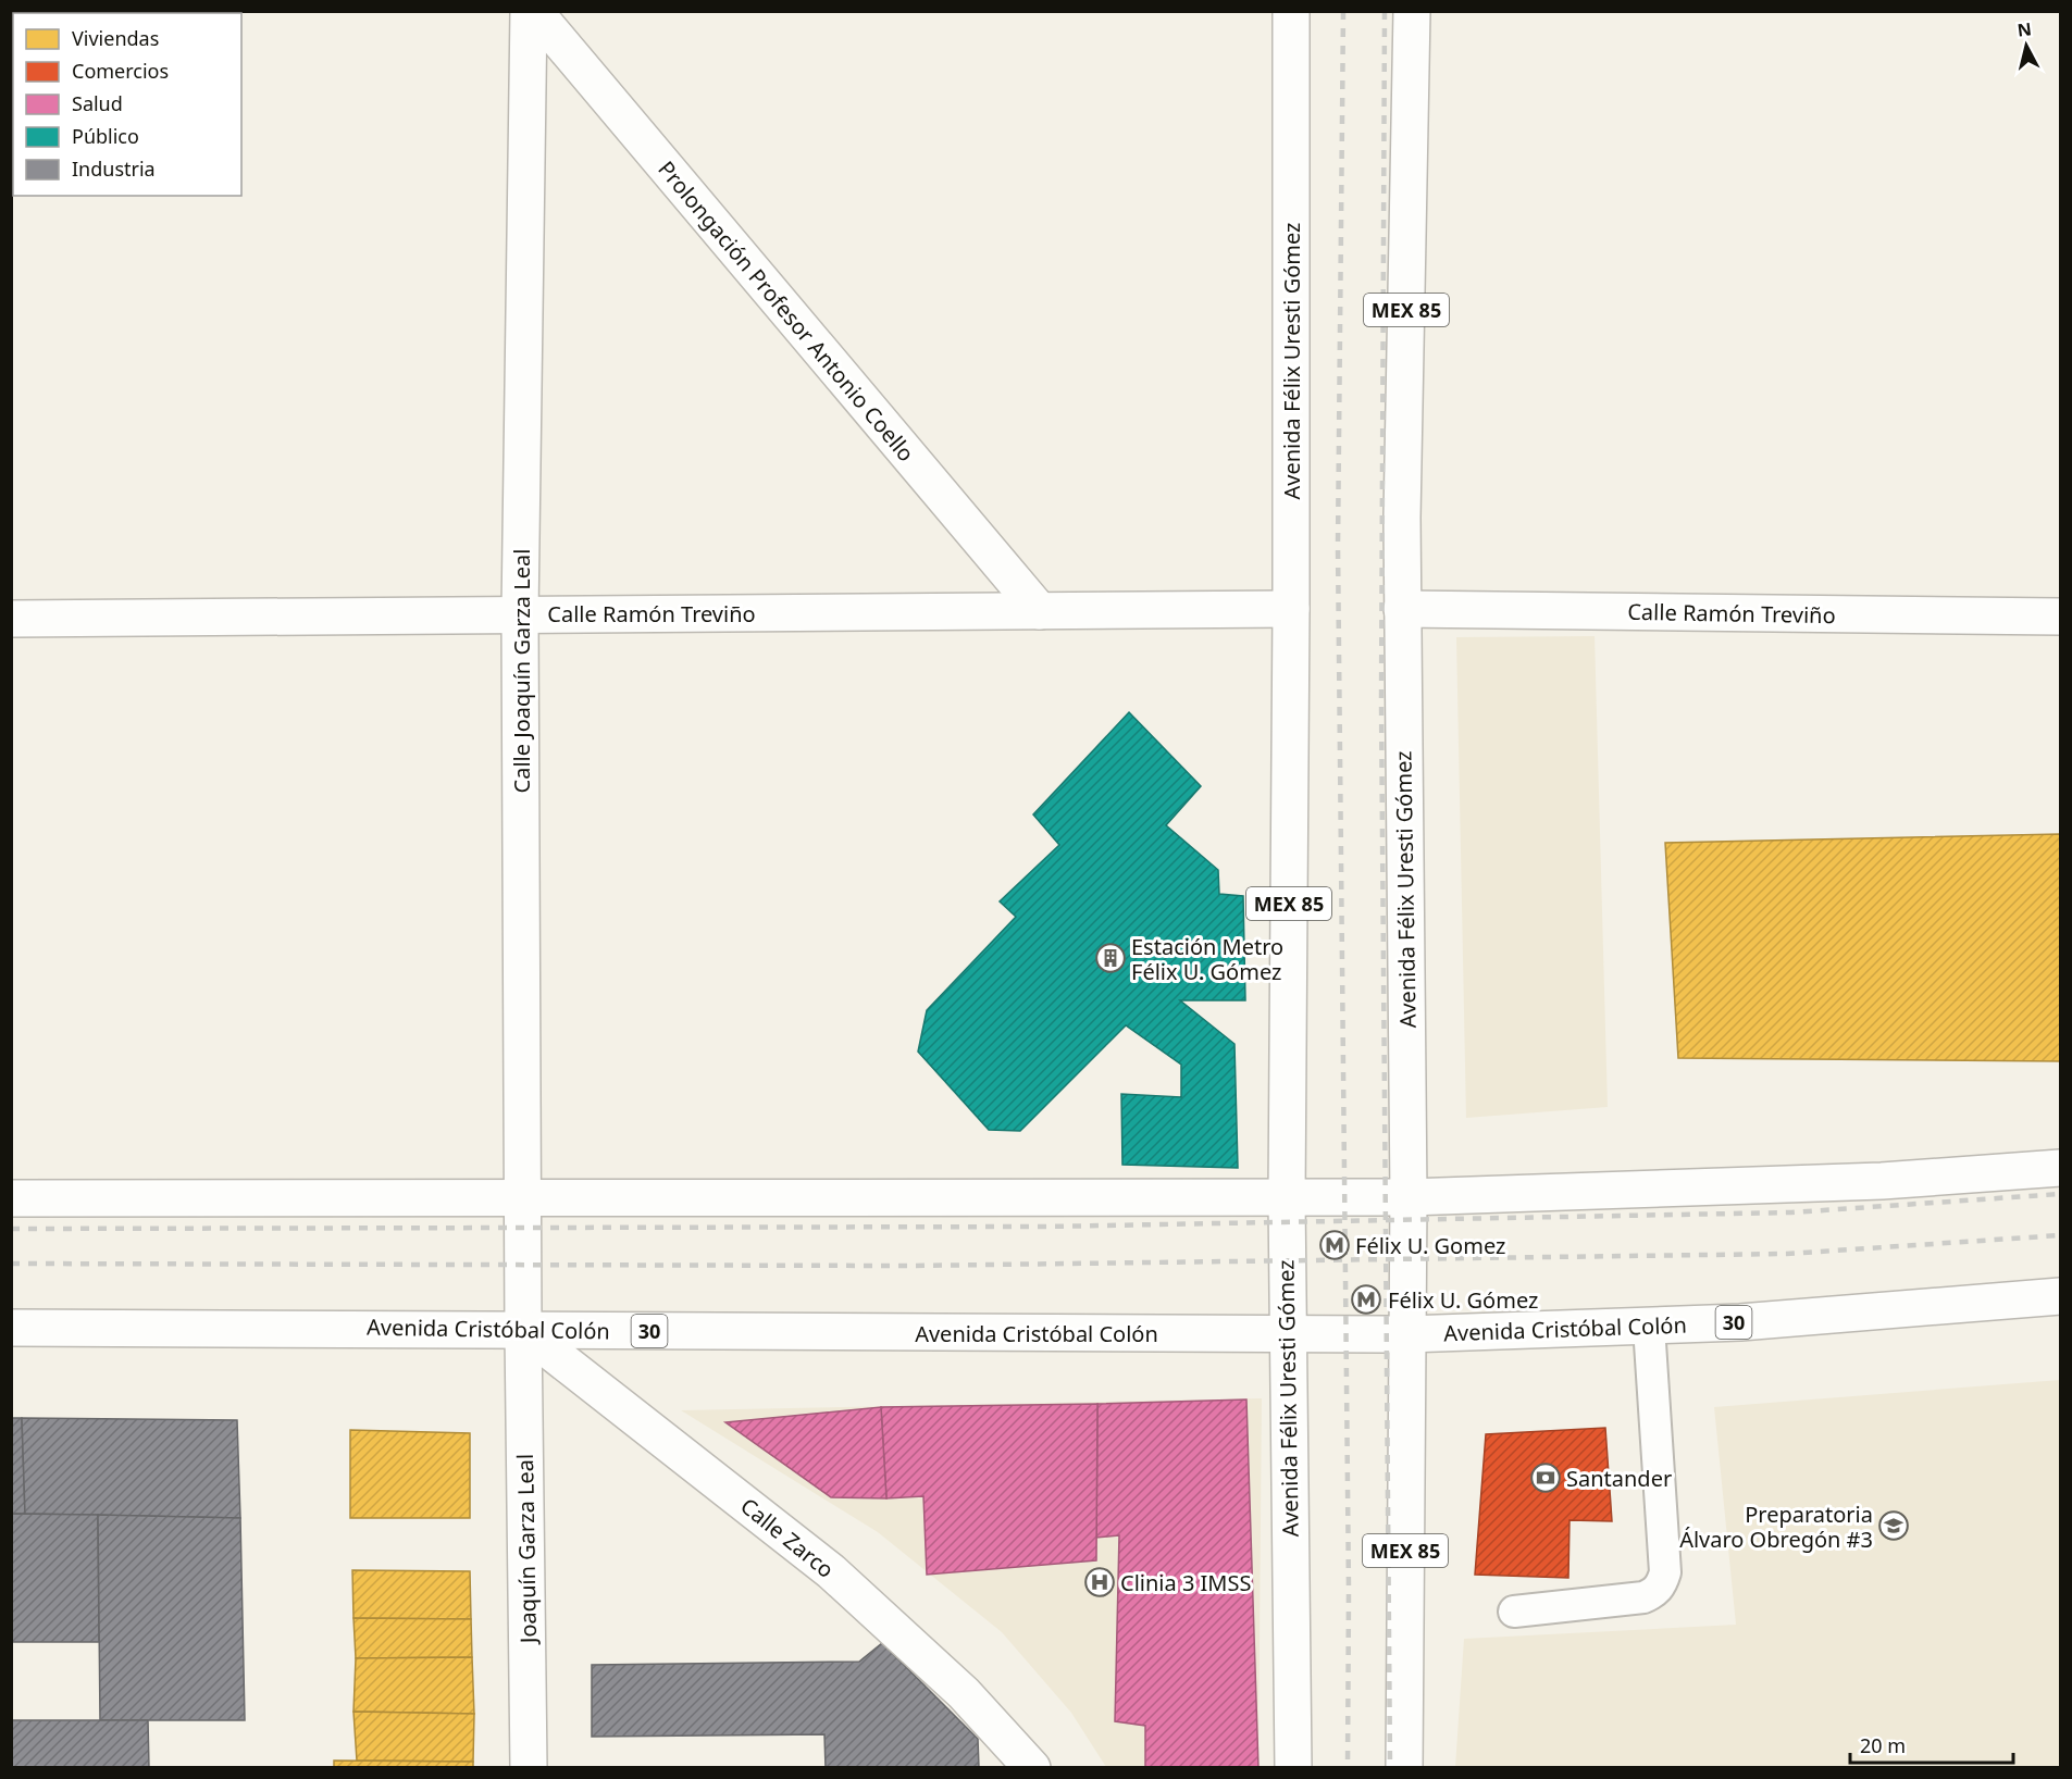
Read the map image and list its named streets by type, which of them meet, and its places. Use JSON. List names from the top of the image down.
{
  "streets": {
    "main road": [
      "MEX 85",
      "Prolongación Profesor Antonio Coello",
      "Avenida Félix Uresti Gómez",
      "Calle Ramón Treviño",
      "Calle Joaquín Garza Leal",
      "30",
      "Avenida Cristóbal Colón",
      "Calle Zarco",
      "Joaquín Garza Leal"
    ]
  },
  "crossings": [
    ["Prolongación Profesor Antonio Coello", "Calle Ramón Treviño"],
    ["Avenida Félix Uresti Gómez", "Calle Ramón Treviño"],
    ["Avenida Félix Uresti Gómez", "Avenida Cristóbal Colón"],
    ["Calle Ramón Treviño", "Calle Joaquín Garza Leal"],
    ["Calle Joaquín Garza Leal", "Avenida Cristóbal Colón"],
    ["Calle Joaquín Garza Leal", "Calle Zarco"],
    ["Calle Joaquín Garza Leal", "Joaquín Garza Leal"],
    ["Avenida Cristóbal Colón", "Calle Zarco"],
    ["Avenida Cristóbal Colón", "Joaquín Garza Leal"],
    ["Calle Zarco", "Joaquín Garza Leal"]
  ],
  "places": {
    "building": ["Estación Metro Félix U. Gómez"],
    "metro station": ["Félix U. Gomez", "Félix U. Gómez"],
    "bank": ["Santander"],
    "school or university": ["Preparatoria Álvaro Obregón #3"],
    "hospital": ["Clinia 3 IMSS"]
  },
  "legend": [
    "Viviendas",
    "Comercios",
    "Salud",
    "Público",
    "Industria"
  ],
  "scale_bar": "20 m",
  "north": "top"
}
